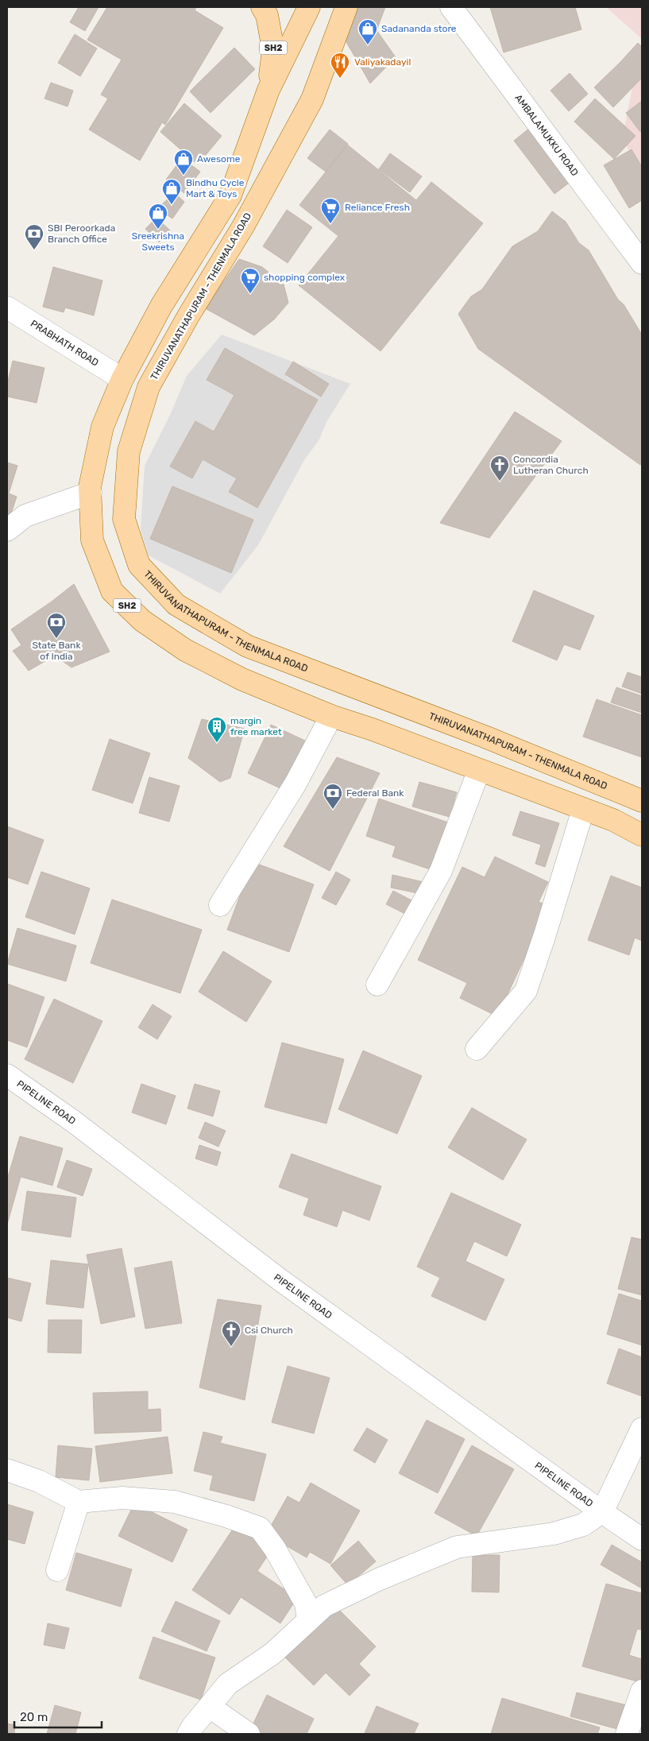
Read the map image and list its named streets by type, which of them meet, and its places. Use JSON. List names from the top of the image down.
{
  "streets": {
    "main road": ["SH2", "THIRUVANATHAPURAM - THENMALA ROAD"],
    "street": ["AMBALAMUKKU ROAD", "PRABHATH ROAD", "PIPELINE ROAD"]
  },
  "crossings": [
    ["SH2", "PRABHATH ROAD"]
  ],
  "places": {
    "shop": [
      "Sadananda store",
      "Awesome",
      "Bindhu Cycle Mart & Toys",
      "Sreekrishna Sweets"
    ],
    "restaurant": ["Valiyakadayil"],
    "supermarket": ["Reliance Fresh", "shopping complex"],
    "bank": ["SBI Peroorkada Branch Office", "State Bank of India", "Federal Bank"],
    "church": ["Concordia Lutheran Church", "Csi Church"],
    "building": ["margin free market"]
  },
  "scale_bar": "20 m"
}
